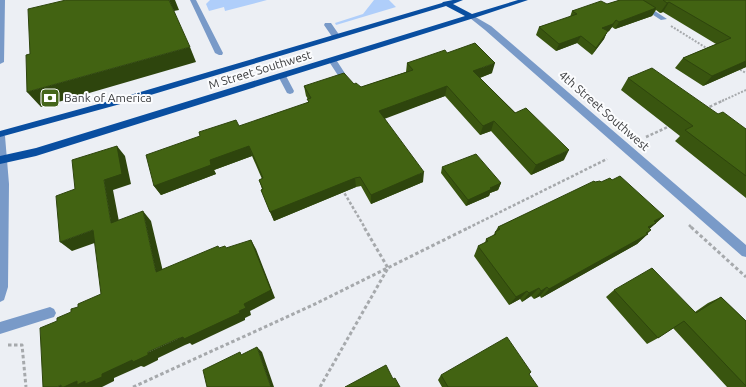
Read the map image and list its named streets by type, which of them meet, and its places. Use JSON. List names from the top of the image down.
{
  "streets": {
    "main road": ["M Street Southwest", "4th Street Southwest"]
  },
  "crossings": [
    ["M Street Southwest", "4th Street Southwest"]
  ],
  "places": {
    "bank": ["Bank of America"]
  }
}
